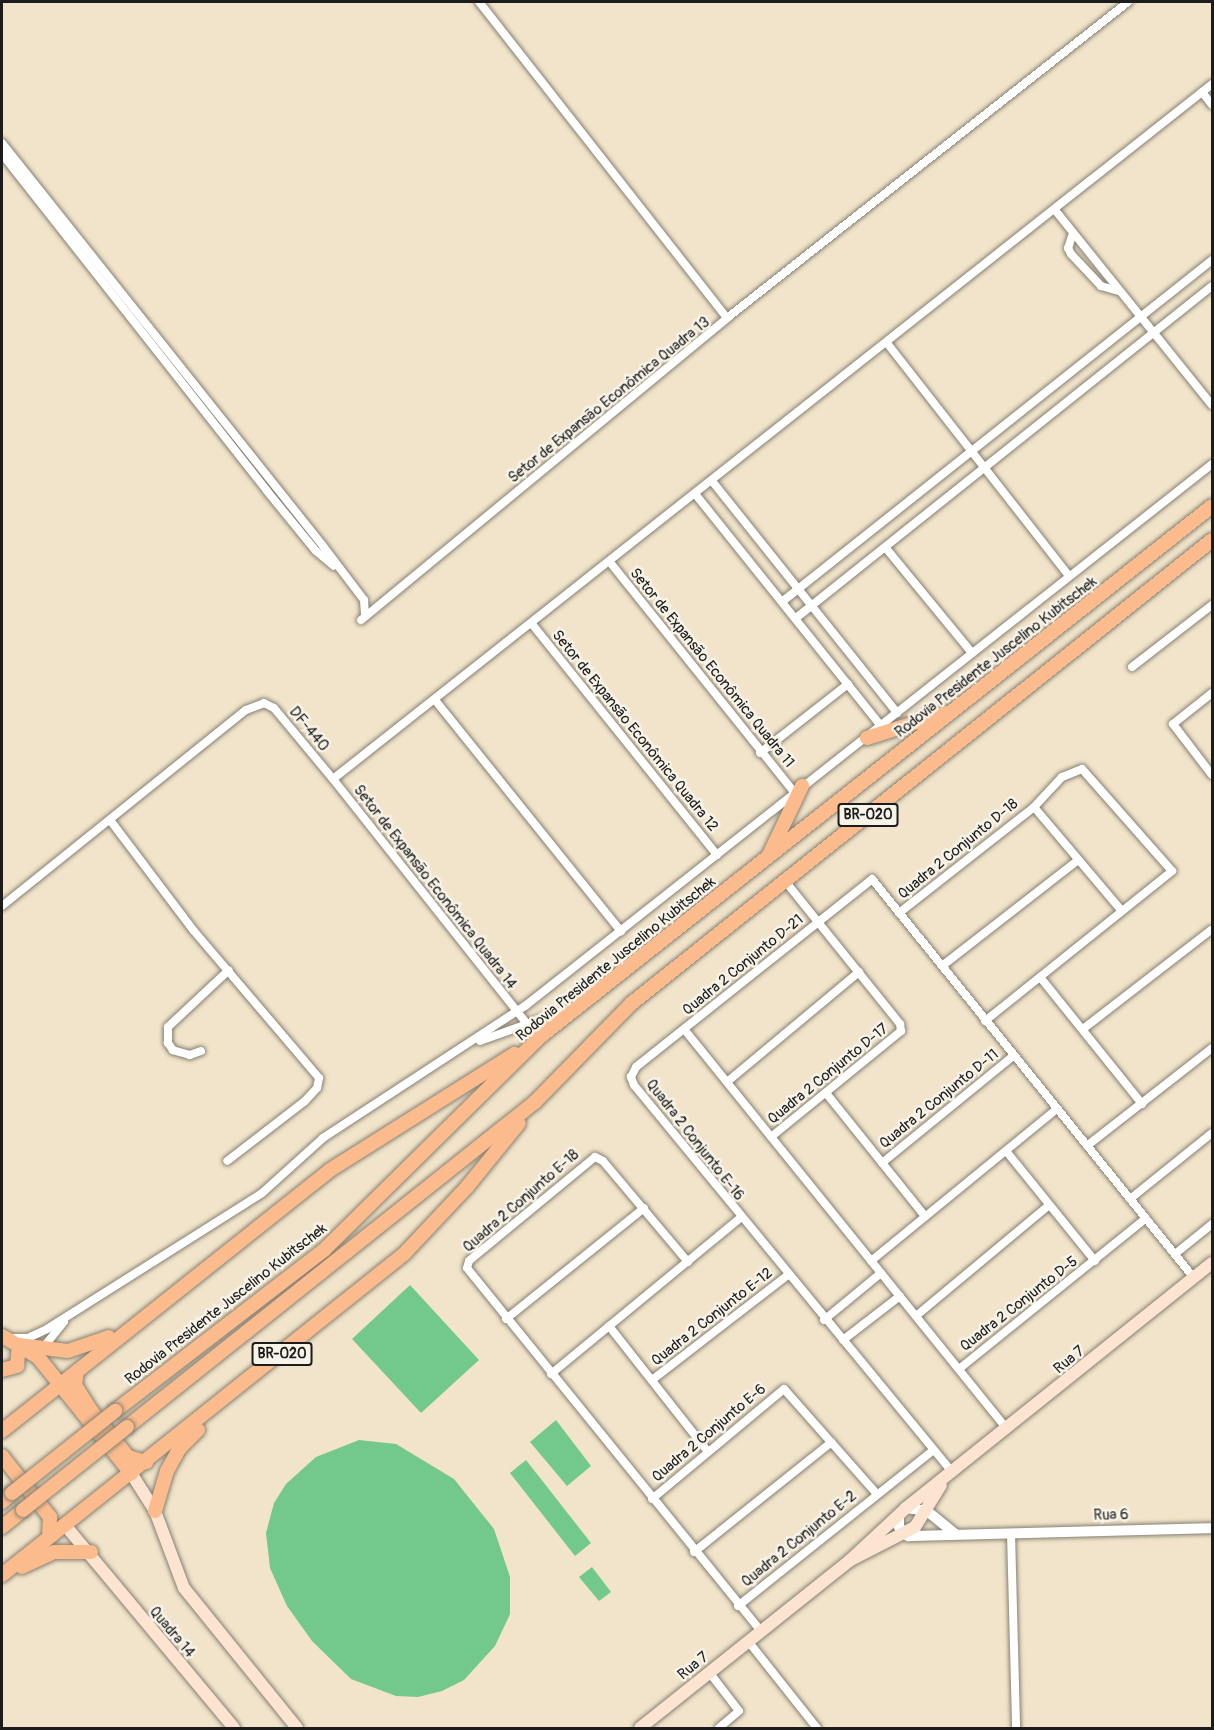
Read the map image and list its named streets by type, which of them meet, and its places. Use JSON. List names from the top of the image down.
{
  "streets": {
    "main road": [
      "Rodovia Presidente Juscelino Kubitschek",
      "BR-020",
      "Rua 7",
      "Quadra 14"
    ],
    "street": [
      "Setor de Expansão Econômica Quadra 13",
      "Setor de Expansão Econômica Quadra 11",
      "DF-440",
      "Setor de Expansão Econômica Quadra 12",
      "Quadra 2 Conjunto D-18",
      "Setor de Expansão Econômica Quadra 14",
      "Quadra 2 Conjunto D-21",
      "Quadra 2 Conjunto D-17",
      "Quadra 2 Conjunto D-11",
      "Quadra 2 Conjunto E-16",
      "Quadra 2 Conjunto E-18",
      "Quadra 2 Conjunto D-5",
      "Quadra 2 Conjunto E-12",
      "Quadra 2 Conjunto E-6",
      "Rua 6",
      "Quadra 2 Conjunto E-2"
    ]
  },
  "crossings": [
    ["Rodovia Presidente Juscelino Kubitschek", "BR-020"],
    ["DF-440", "Setor de Expansão Econômica Quadra 14"],
    ["BR-020", "Quadra 14"],
    ["Quadra 2 Conjunto D-18", "Quadra 2 Conjunto D-21"],
    ["Quadra 2 Conjunto D-21", "Quadra 2 Conjunto E-16"],
    ["Quadra 2 Conjunto E-16", "Quadra 2 Conjunto E-12"],
    ["Quadra 2 Conjunto E-16", "Rua 7"],
    ["Quadra 2 Conjunto E-16", "Quadra 2 Conjunto E-2"],
    ["Rua 7", "Rua 6"]
  ]
}
